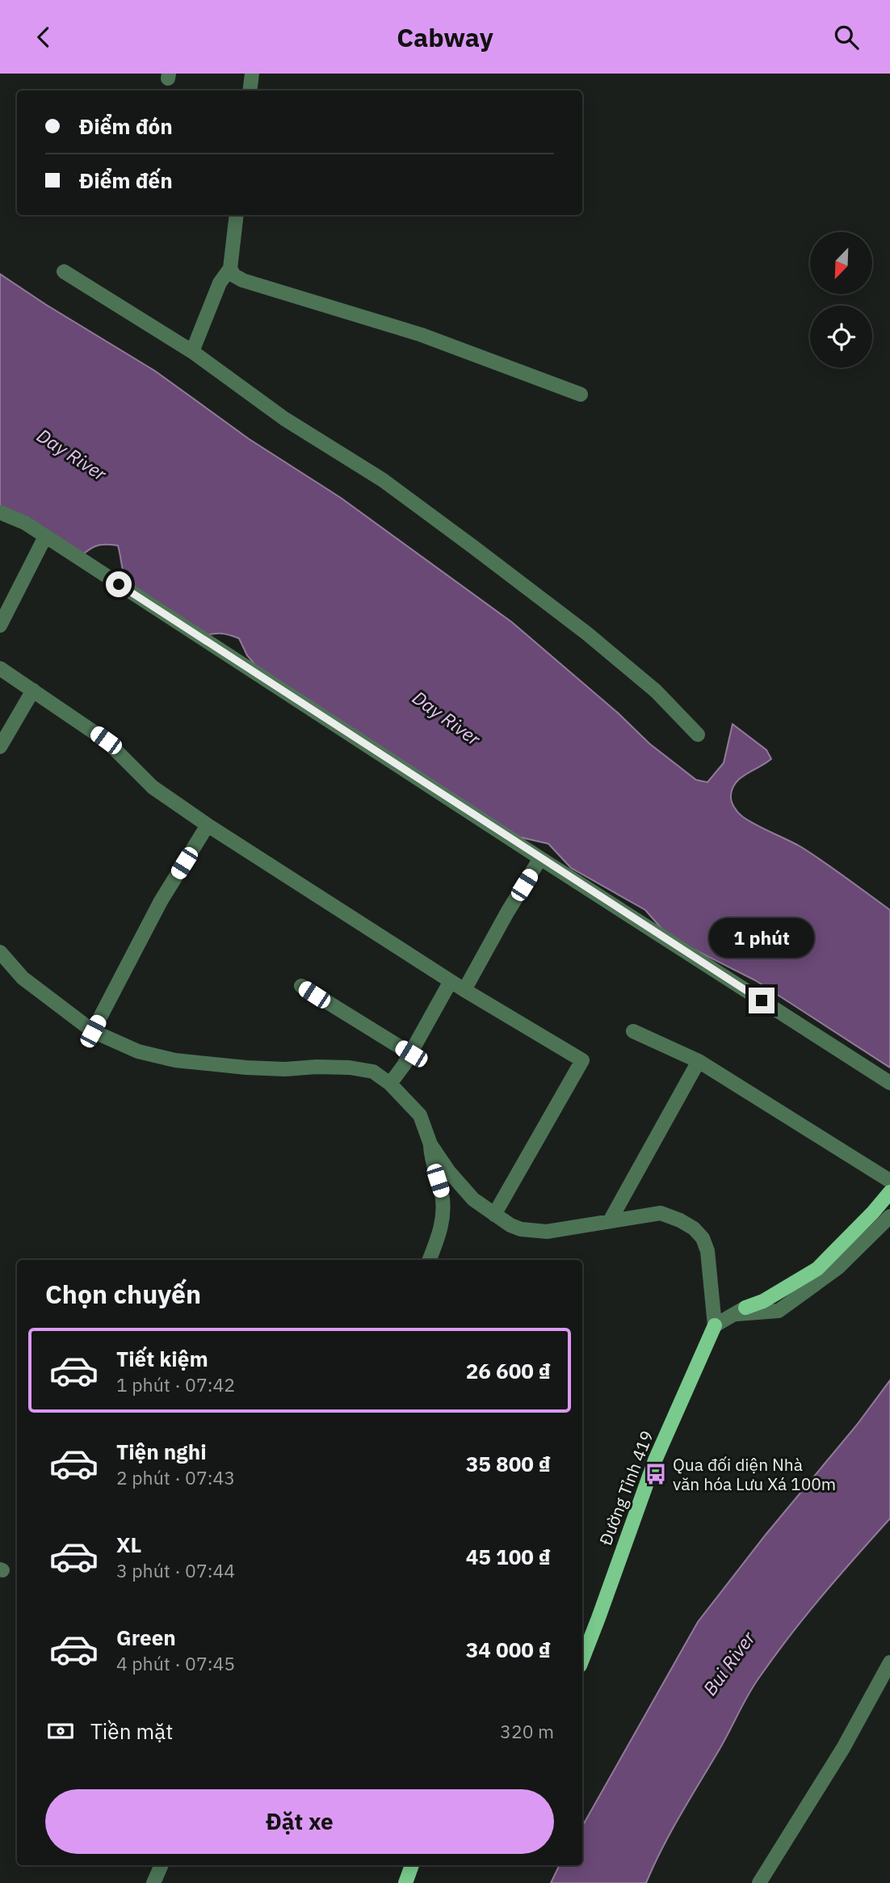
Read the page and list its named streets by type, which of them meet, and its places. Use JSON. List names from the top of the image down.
{
  "streets": {
    "main road": ["Đường Tỉnh 419"]
  },
  "water": ["Day River", "Bui River"],
  "places": {
    "bus stop": ["Qua đối diện Nhà văn hóa Lưu Xá 100m"]
  },
  "north": "bottom left",
  "page": {
    "header": "Cabway",
    "banner": ["Điểm đón", "Điểm đến"],
    "bubble": "1 phút",
    "heading": "Chọn chuyến",
    "list": [
      {
        "name": "Tiết kiệm",
        "note": "1 phút · 07:42",
        "value": "26 600 ₫"
      },
      {
        "name": "Tiện nghi",
        "note": "2 phút · 07:43",
        "value": "35 800 ₫"
      },
      {
        "name": "XL",
        "note": "3 phút · 07:44",
        "value": "45 100 ₫"
      },
      {
        "name": "Green",
        "note": "4 phút · 07:45",
        "value": "34 000 ₫"
      }
    ],
    "pay": ["Tiền mặt", "320 m"],
    "buttons": "Đặt xe"
  }
}
